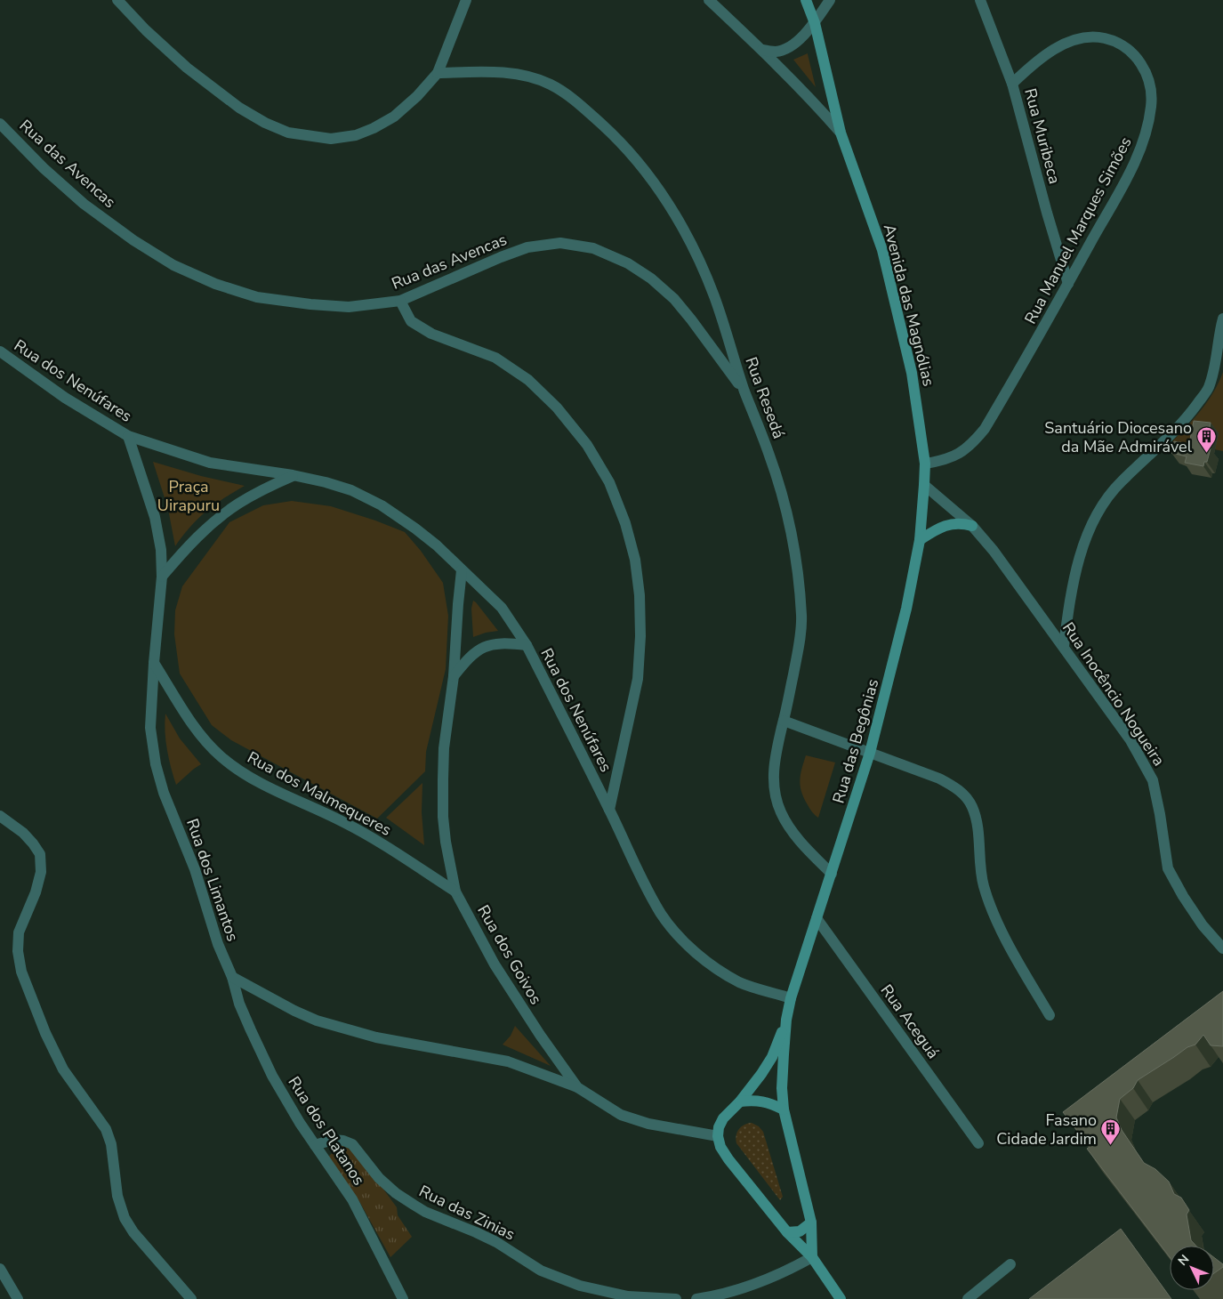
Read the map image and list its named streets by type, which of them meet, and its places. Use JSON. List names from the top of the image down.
{
  "streets": {
    "main road": ["Avenida das Magnólias", "Rua das Begônias"],
    "street": [
      "Rua Muribeca",
      "Rua das Avencas",
      "Rua Manuel Marques Simões",
      "Rua dos Nenúfares",
      "Rua Resedá",
      "Rua Inocêncio Nogueira",
      "Rua dos Malmequeres",
      "Rua dos Limantos",
      "Rua dos Goivos",
      "Rua Aceguá",
      "Rua dos Platanos",
      "Rua das Zinias"
    ]
  },
  "crossings": [
    ["Rua Muribeca", "Rua Manuel Marques Simões"],
    ["Rua das Avencas", "Rua Resedá"],
    ["Rua Manuel Marques Simões", "Avenida das Magnólias"],
    ["Rua Manuel Marques Simões", "Rua das Begônias"],
    ["Avenida das Magnólias", "Rua das Begônias"],
    ["Rua dos Nenúfares", "Rua das Begônias"],
    ["Rua dos Nenúfares", "Rua dos Limantos"],
    ["Rua dos Nenúfares", "Rua dos Goivos"],
    ["Rua Resedá", "Rua das Begônias"],
    ["Rua Inocêncio Nogueira", "Rua das Begônias"],
    ["Rua das Begônias", "Rua dos Goivos"],
    ["Rua das Begônias", "Rua Aceguá"],
    ["Rua dos Malmequeres", "Rua dos Limantos"],
    ["Rua dos Malmequeres", "Rua dos Goivos"],
    ["Rua dos Limantos", "Rua dos Platanos"],
    ["Rua dos Platanos", "Rua das Zinias"]
  ],
  "parks": ["Praça Uirapuru"],
  "places": {
    "building": ["Santuário Diocesano da Mãe Admirável", "Fasano Cidade Jardim"]
  },
  "north": "top left"
}
